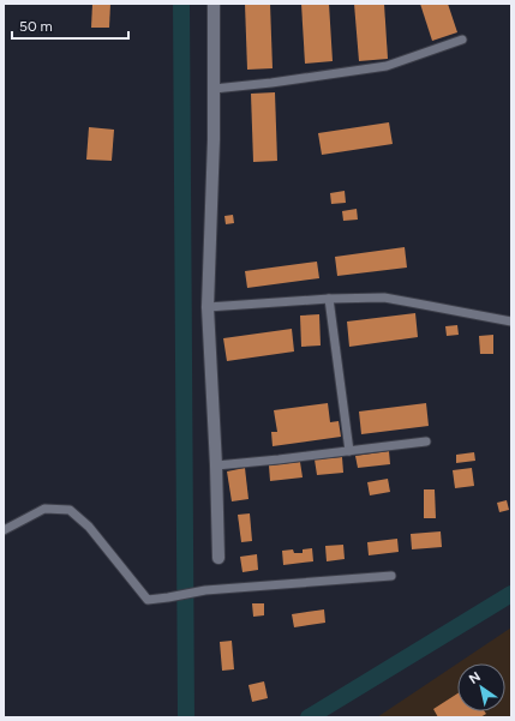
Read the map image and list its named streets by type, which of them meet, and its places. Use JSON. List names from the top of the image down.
{
  "scale_bar": "50 m",
  "north": "top left"
}
